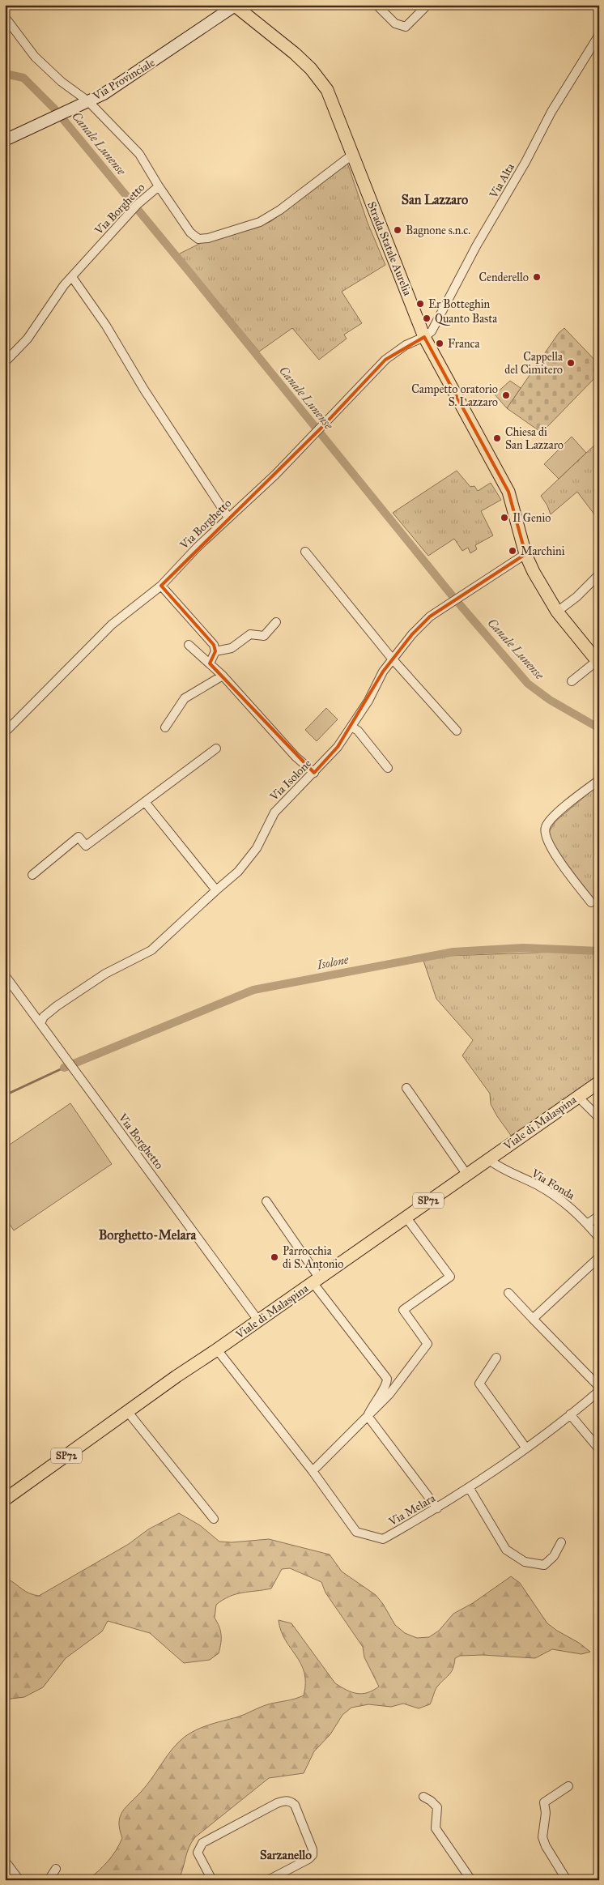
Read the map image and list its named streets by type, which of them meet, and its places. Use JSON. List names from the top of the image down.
{
  "streets": {
    "main road": ["Strada Statale Aurelia", "Viale di Malaspina", "SP72"],
    "street": [
      "Via Provinciale",
      "Via Alta",
      "Via Borghetto",
      "Via Isolone",
      "Via Fonda",
      "Via Melara"
    ]
  },
  "crossings": [
    ["Via Provinciale", "Strada Statale Aurelia"],
    ["Via Alta", "Via Borghetto"],
    ["Via Alta", "Strada Statale Aurelia"],
    ["Via Borghetto", "Strada Statale Aurelia"],
    ["Via Borghetto", "Via Isolone"],
    ["Via Borghetto", "Viale di Malaspina"],
    ["Strada Statale Aurelia", "Via Isolone"],
    ["Viale di Malaspina", "Via Fonda"],
    ["Viale di Malaspina", "Via Melara"]
  ],
  "districts": ["San Lazzaro", "Borghetto-Melara", "Sarzanello"],
  "water": ["Canale Lunense", "Isolone"],
  "places": [
    "Bagnone s.n.c.",
    "Cenderello",
    "Er Botteghin",
    "Quanto Basta",
    "Franca",
    "Cappella del Cimitero",
    "Campetto oratorio S. Lazzaro",
    "Chiesa di San Lazzaro",
    "Il Genio",
    "Marchini",
    "Parrocchia di S. Antonio"
  ]
}
